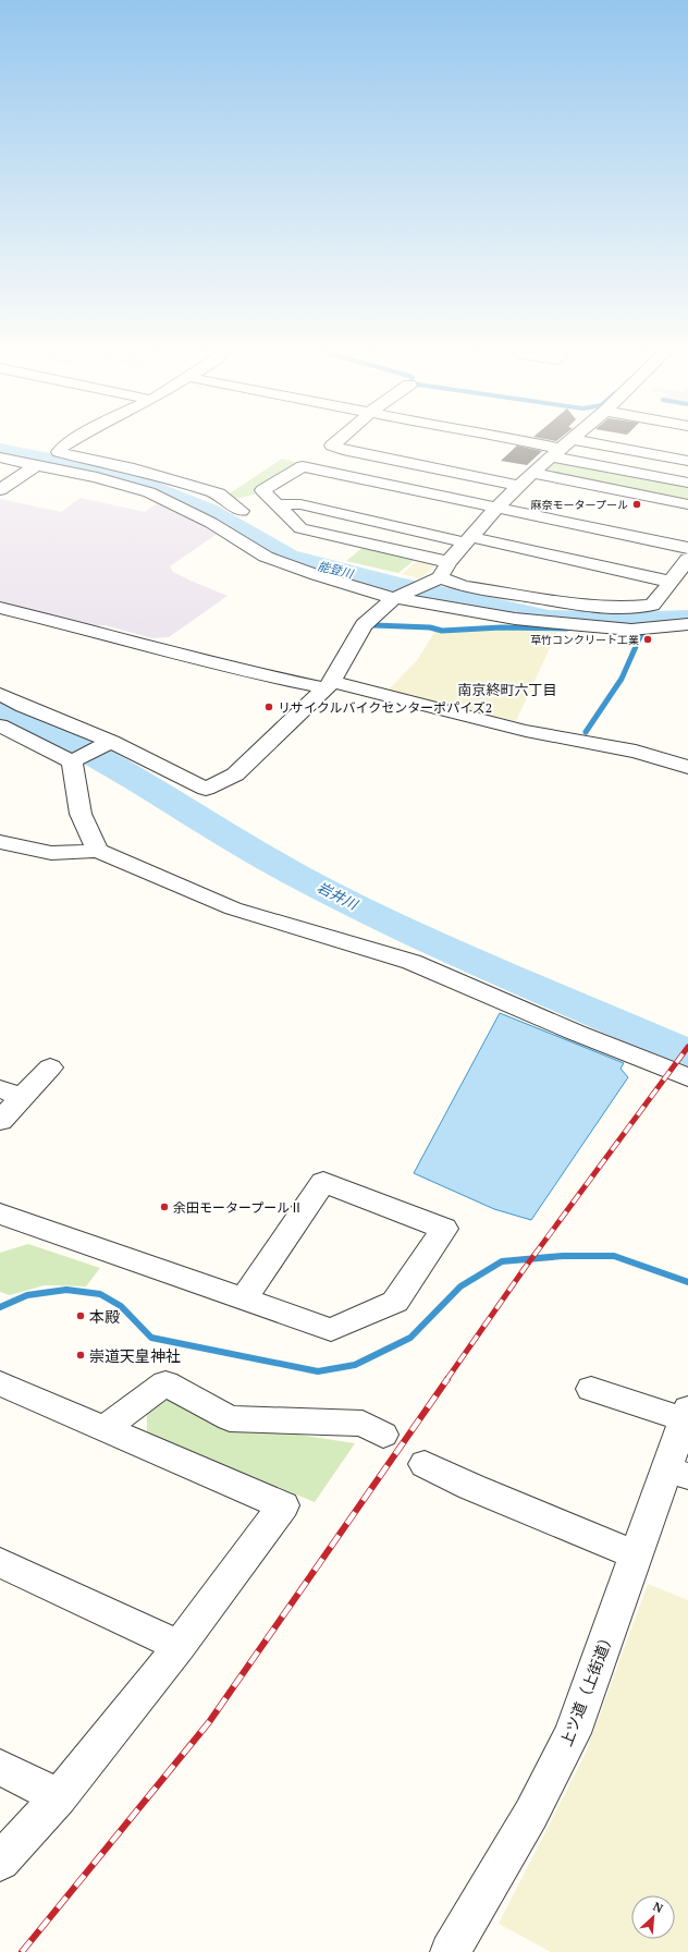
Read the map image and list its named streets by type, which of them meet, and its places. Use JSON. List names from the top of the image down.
{
  "streets": {
    "street": ["上ツ道（上街道）"]
  },
  "districts": ["南京終町六丁目"],
  "water": ["能登川", "岩井川"],
  "places": [
    "麻奈モータープール",
    "草竹コンクリート工業",
    "リサイクルバイクセンターポパイズ2",
    "余田モータープールⅡ",
    "本殿",
    "崇道天皇神社"
  ],
  "north": "top right"
}
